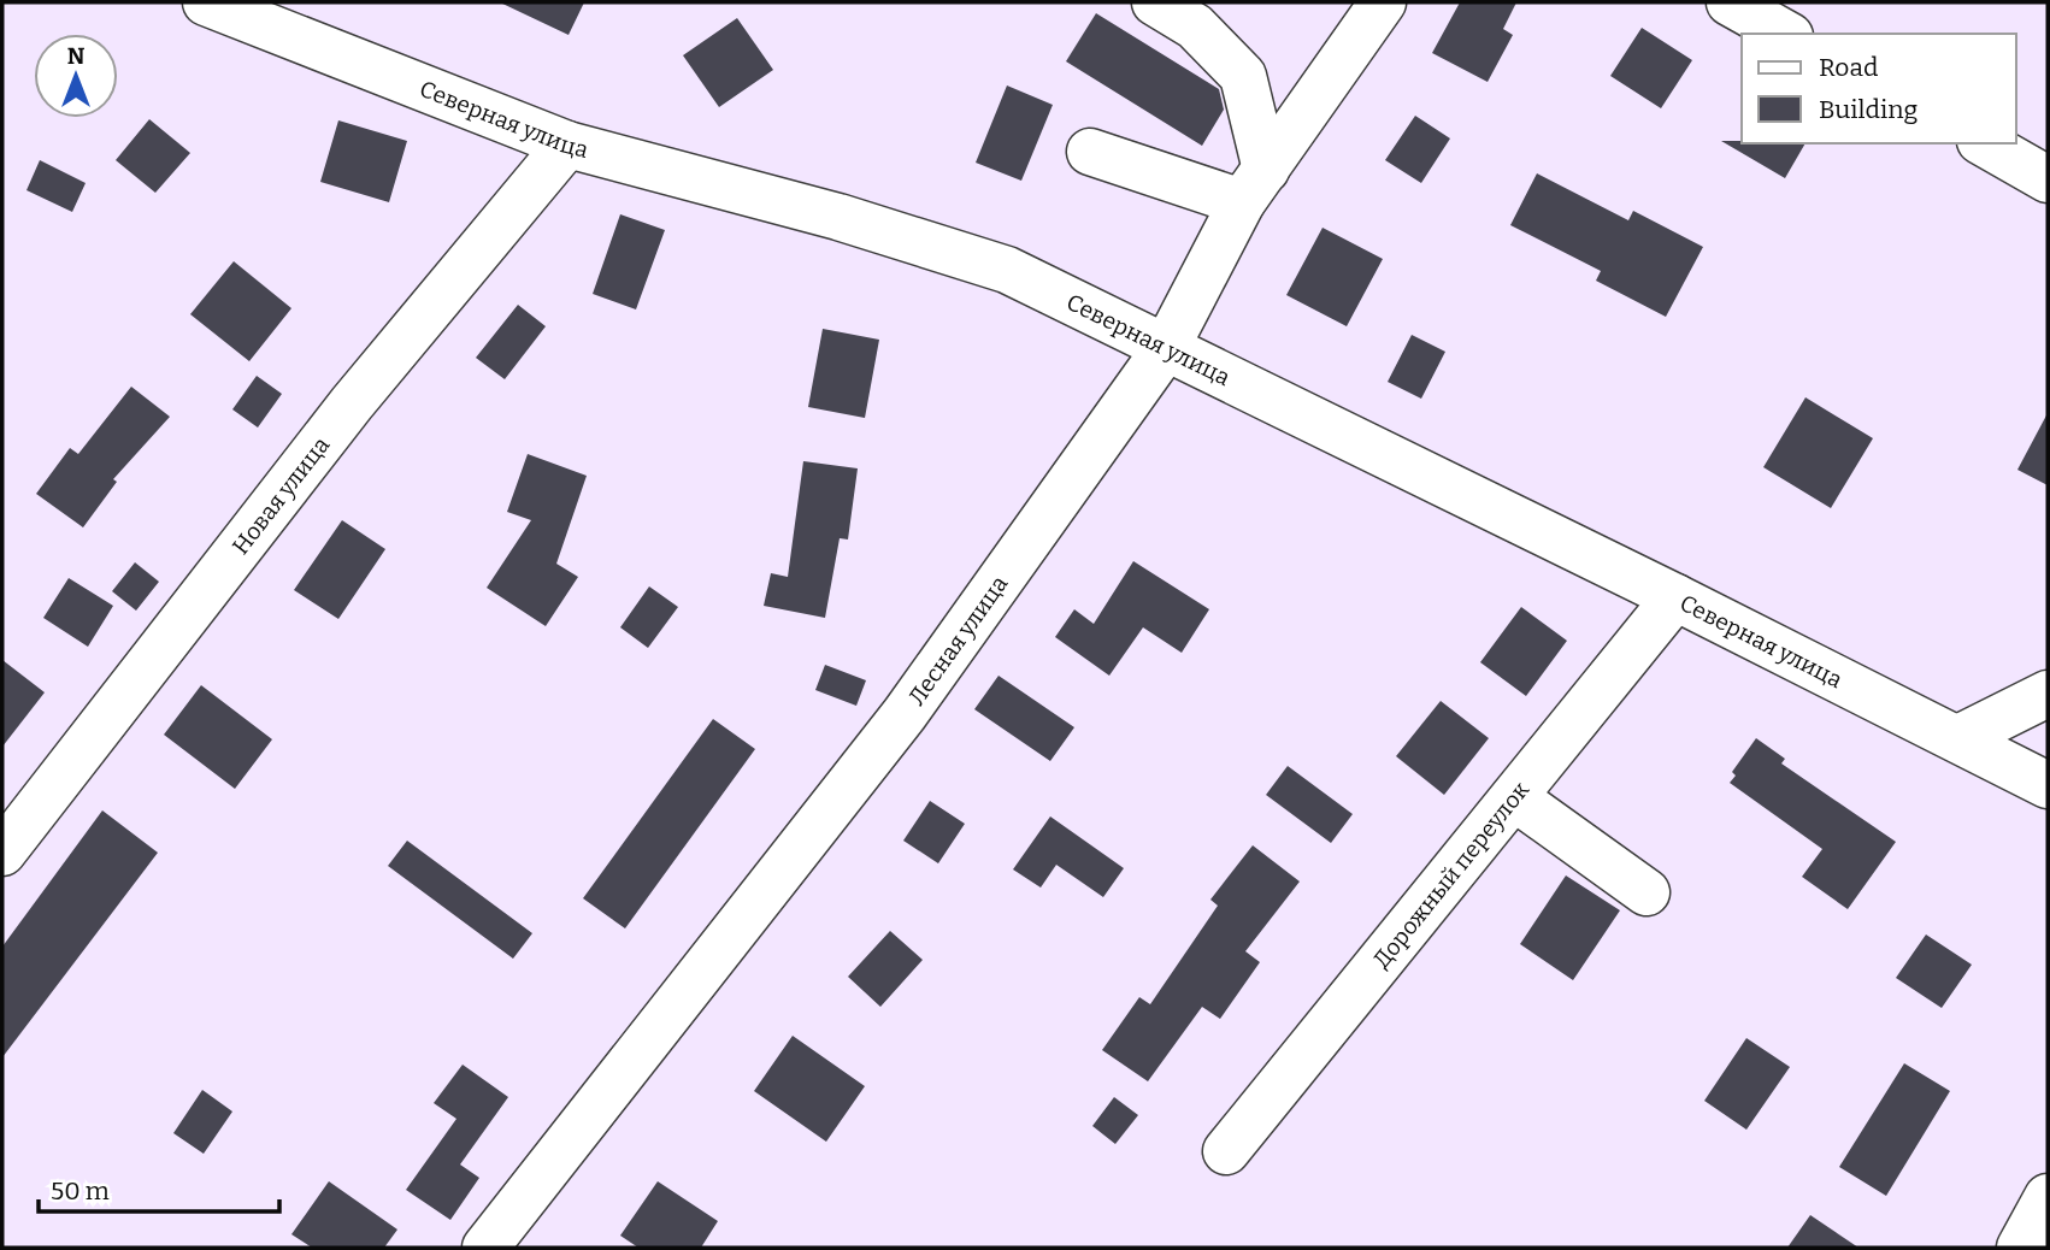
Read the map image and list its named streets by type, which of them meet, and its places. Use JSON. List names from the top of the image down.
{
  "streets": {
    "street": [
      "Северная улица",
      "Новая улица",
      "Лесная улица",
      "Дорожный переулок"
    ]
  },
  "crossings": [
    ["Северная улица", "Новая улица"],
    ["Северная улица", "Лесная улица"],
    ["Северная улица", "Дорожный переулок"]
  ],
  "legend": ["Road", "Building"],
  "scale_bar": "50 m",
  "north": "top"
}
